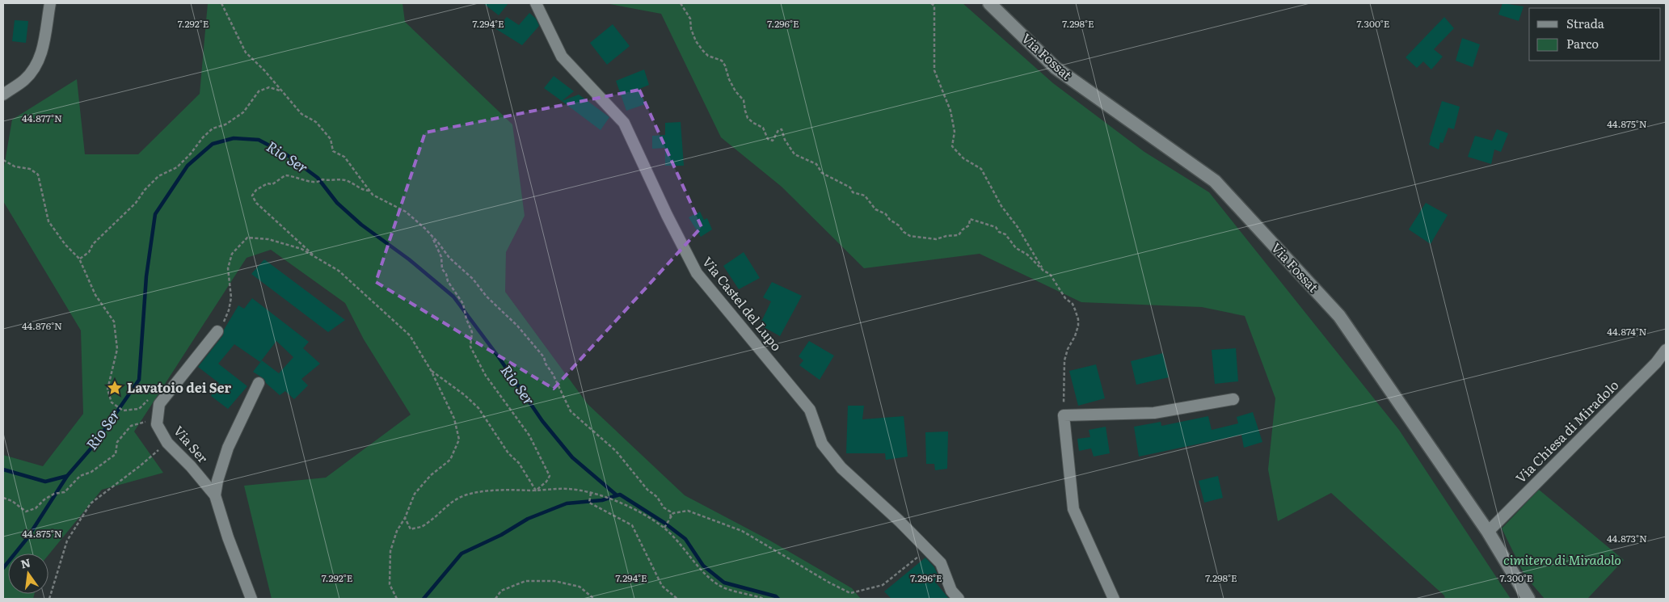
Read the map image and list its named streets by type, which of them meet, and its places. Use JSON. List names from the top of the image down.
{
  "streets": {
    "street": [
      "Via Fossat",
      "Via Castel del Lupo",
      "Via Chiesa di Miradolo",
      "Via Ser"
    ]
  },
  "crossings": [
    ["Via Fossat", "Via Chiesa di Miradolo"]
  ],
  "water": ["Rio Ser"],
  "parks": ["cimitero di Miradolo"],
  "places": {
    "place": ["Lavatoio dei Ser"]
  },
  "legend": ["Strada", "Parco"],
  "north": "top",
  "coordinates": [
    "7.296°E",
    "7.292°E",
    "7.294°E",
    "7.298°E",
    "7.300°E",
    "44.877°N",
    "44.875°N",
    "44.876°N",
    "44.874°N",
    "44.873°N"
  ]
}
